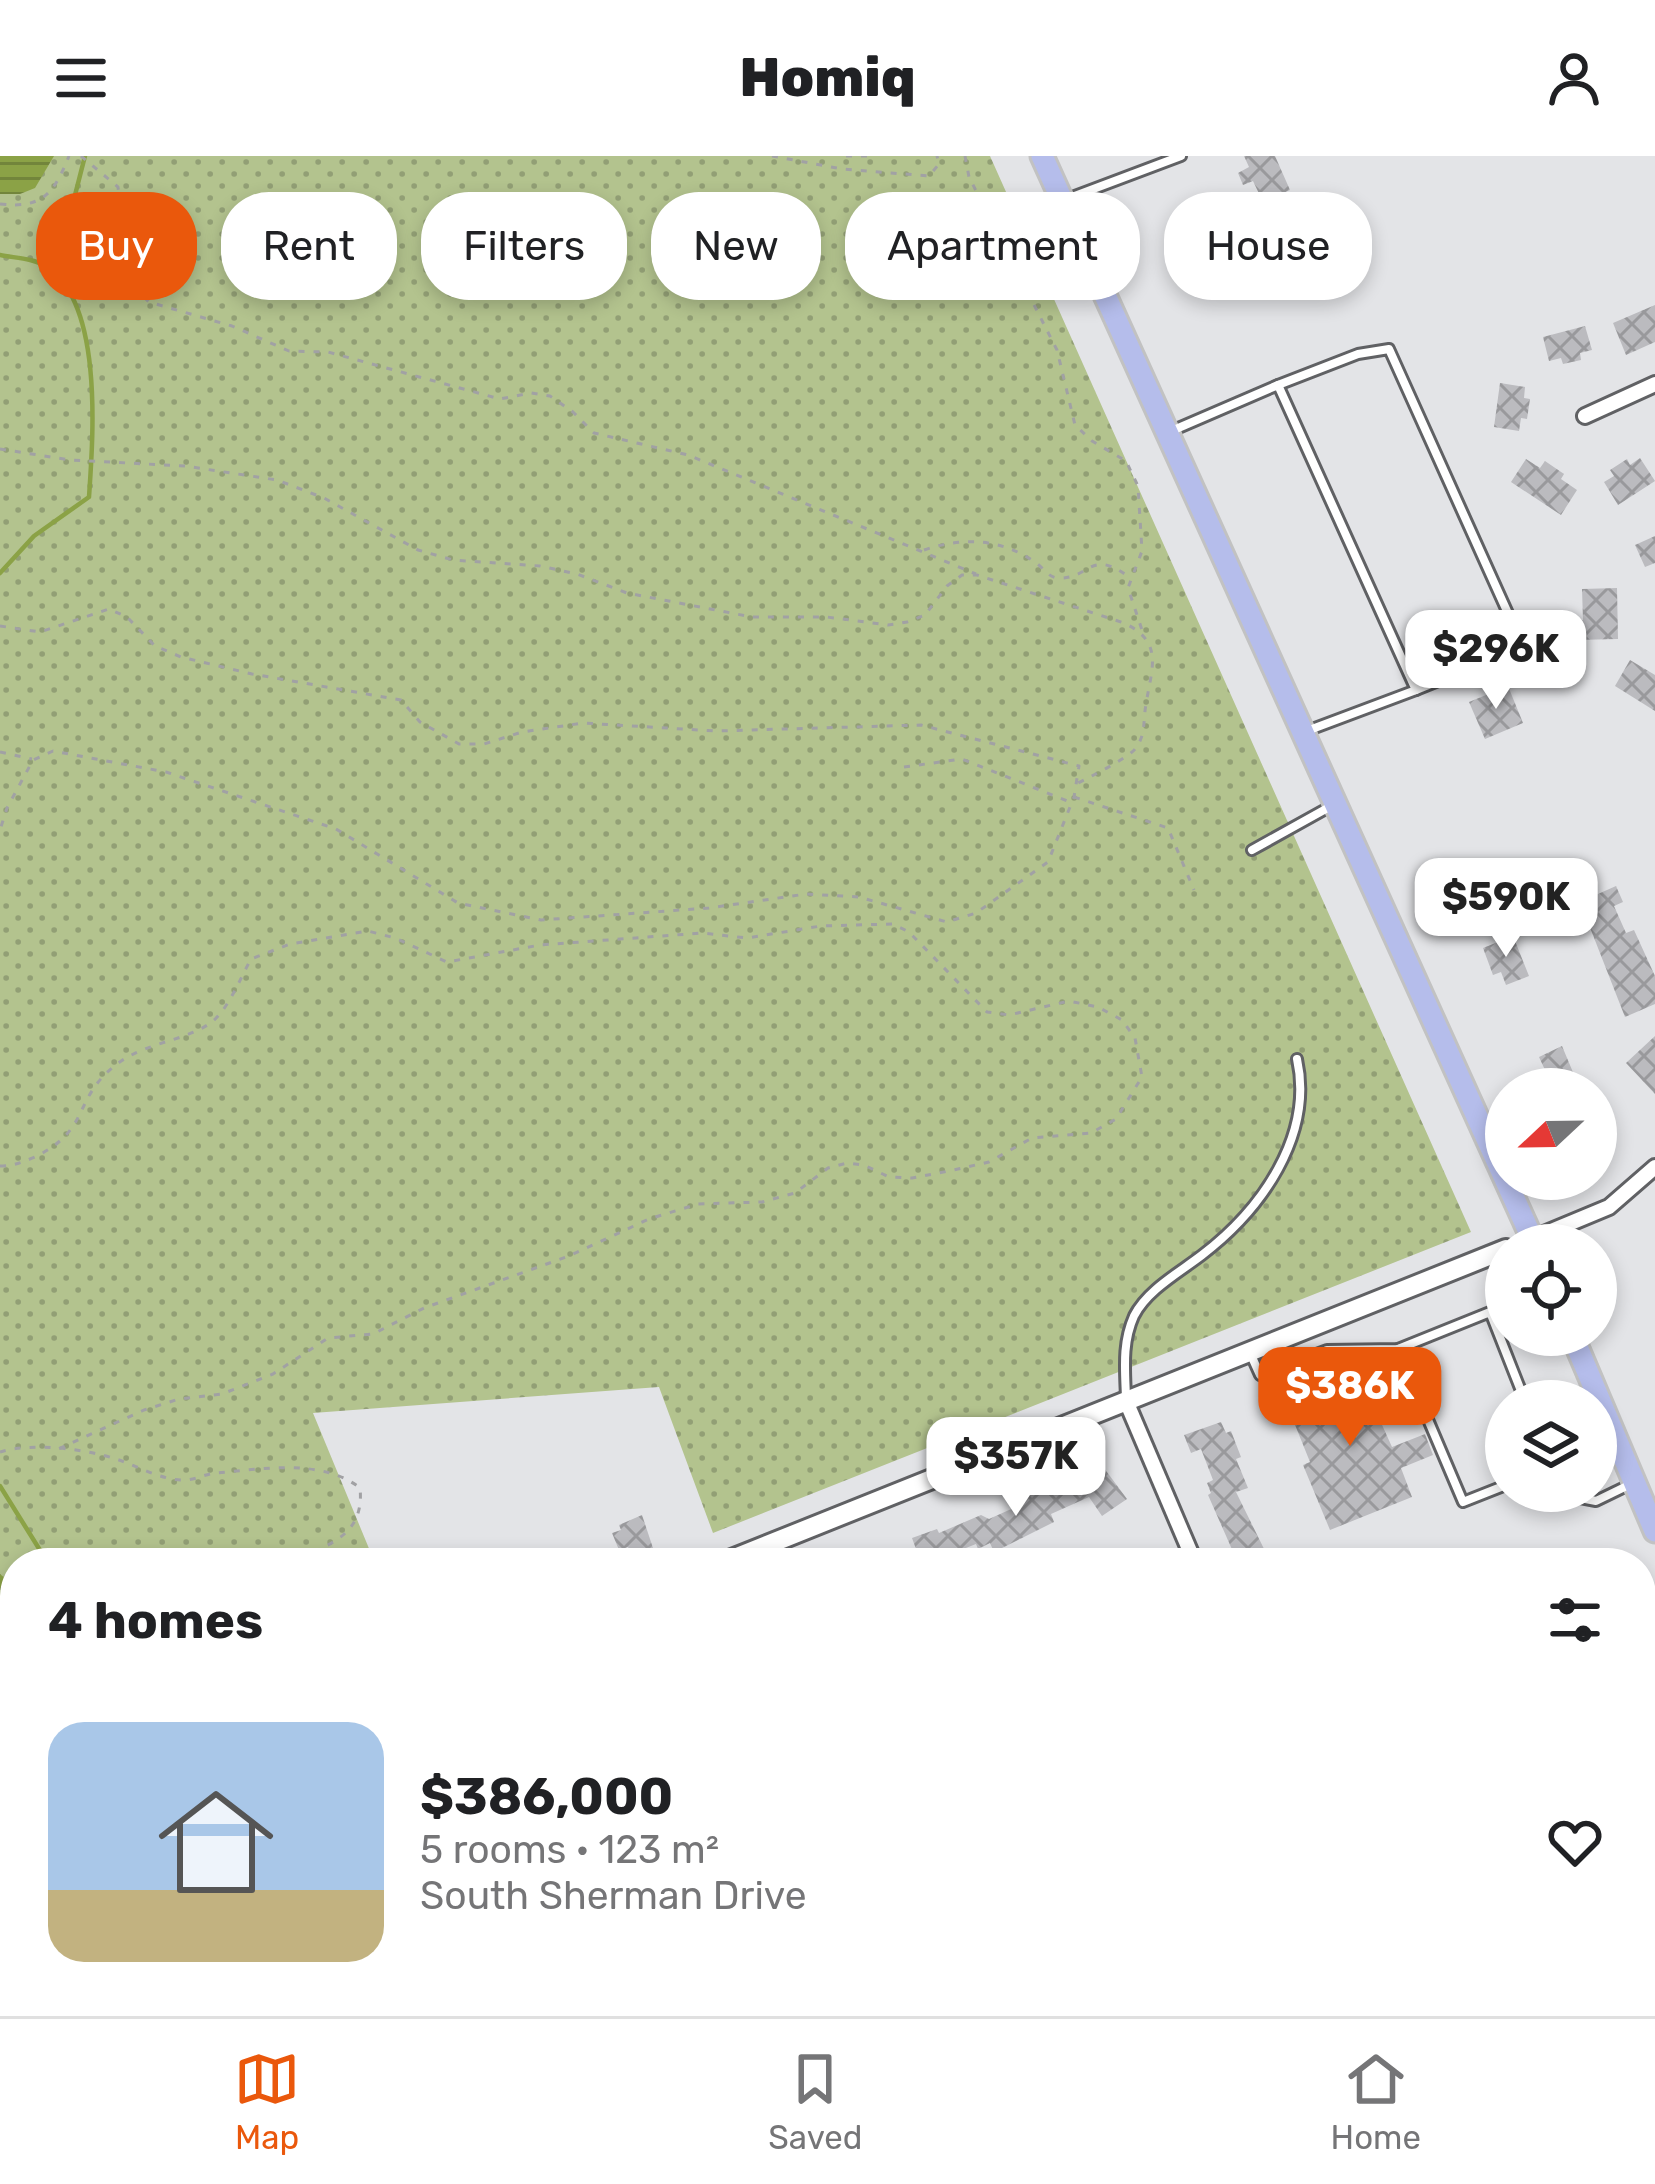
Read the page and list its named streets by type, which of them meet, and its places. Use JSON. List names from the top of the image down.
{
  "north": "left",
  "page": {
    "header": "Homiq",
    "chip": [
      "Buy",
      "Rent",
      "Filters",
      "New",
      "Apartment",
      "House"
    ],
    "price": [
      "$296K",
      "$590K",
      "$386K",
      "$357K"
    ],
    "heading": "4 homes",
    "list": [
      {
        "name": "$386,000",
        "note": "5 rooms · 123 m² · South Sherman Drive"
      }
    ],
    "tabs": ["Map", "Saved", "Home"]
  }
}
